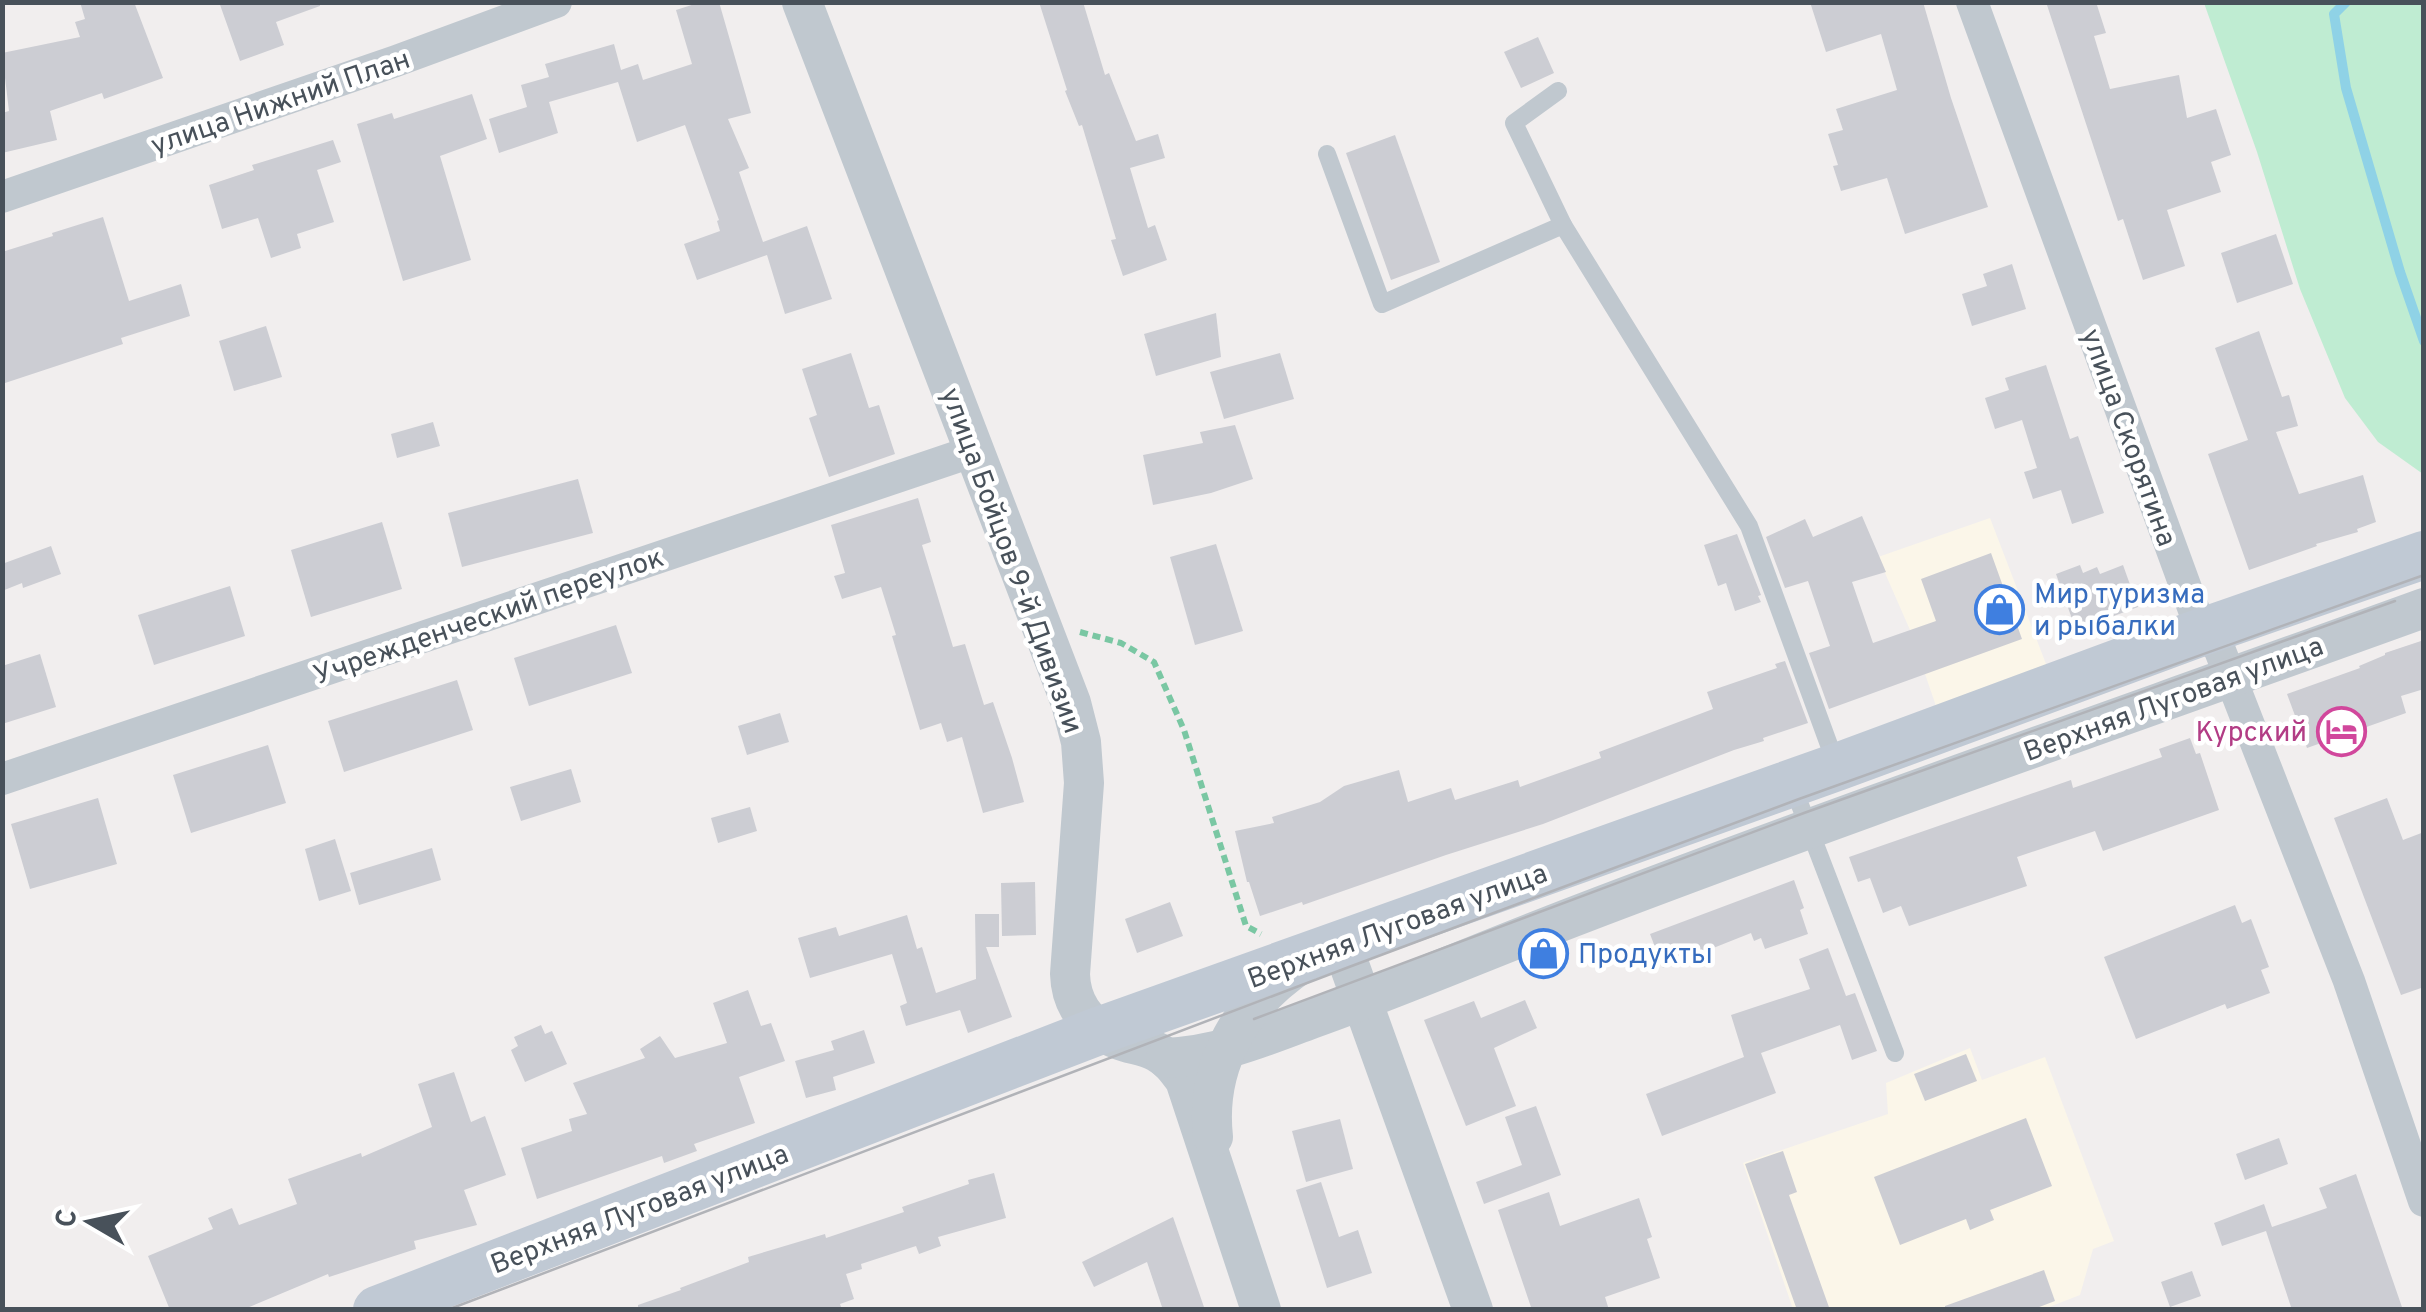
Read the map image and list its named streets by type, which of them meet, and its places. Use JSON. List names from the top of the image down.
{
  "streets": {
    "main road": ["Верхняя Луговая улица"],
    "street": [
      "улица Нижний План",
      "улица Скорятина",
      "улица Бойцов 9-й Дивизии",
      "Учрежденческий переулок"
    ]
  },
  "crossings": [
    ["улица Скорятина", "Верхняя Луговая улица"],
    ["улица Бойцов 9-й Дивизии", "Учрежденческий переулок"],
    ["улица Бойцов 9-й Дивизии", "Верхняя Луговая улица"]
  ],
  "places": {
    "shop": ["Мир туризма и рыбалки", "Продукты"],
    "hotel": ["Курский"]
  },
  "north": "left"
}
